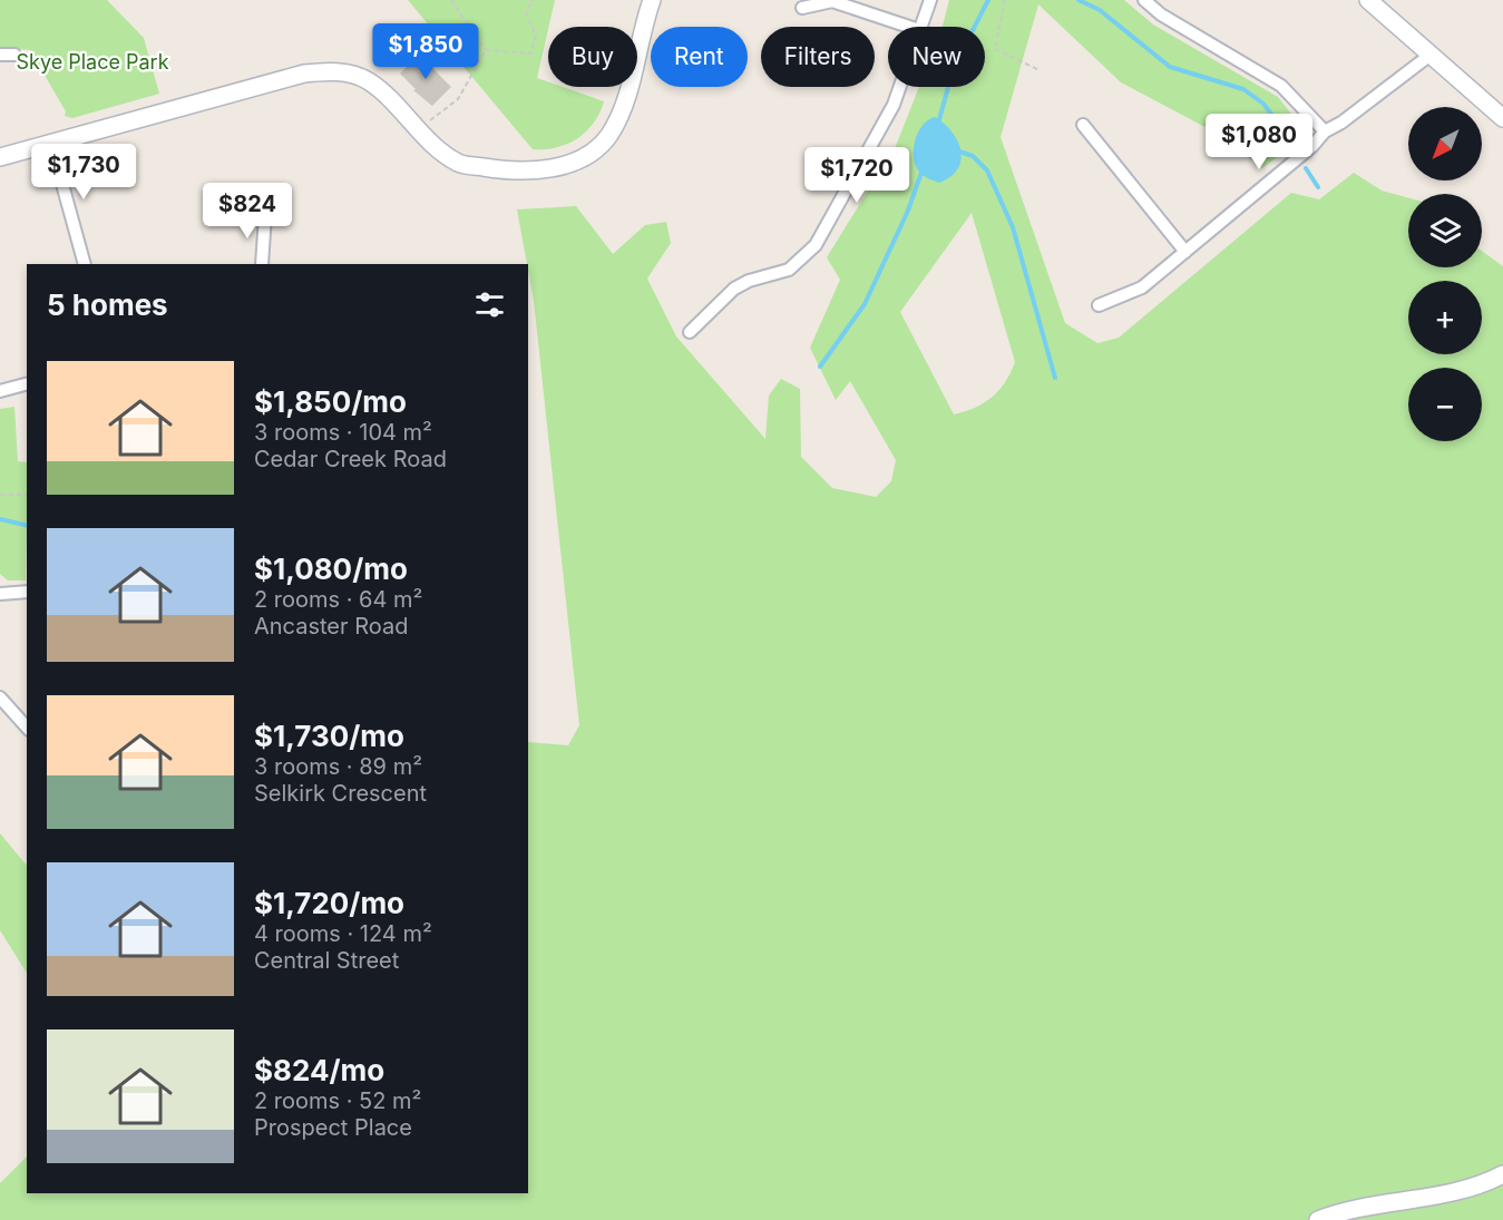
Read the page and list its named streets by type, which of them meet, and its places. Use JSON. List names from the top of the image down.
{
  "parks": ["Skye Place Park"],
  "north": "bottom left",
  "page": {
    "price": [
      "$1,850",
      "$1,080",
      "$1,730",
      "$1,720",
      "$824"
    ],
    "chip": [
      "Buy",
      "Rent",
      "Filters",
      "New"
    ],
    "map_buttons": ["+", "−"],
    "heading": "5 homes",
    "list": [
      {
        "name": "$1,850/mo",
        "note": "3 rooms · 104 m² · Cedar Creek Road"
      },
      {
        "name": "$1,080/mo",
        "note": "2 rooms · 64 m² · Ancaster Road"
      },
      {
        "name": "$1,730/mo",
        "note": "3 rooms · 89 m² · Selkirk Crescent"
      },
      {
        "name": "$1,720/mo",
        "note": "4 rooms · 124 m² · Central Street"
      },
      {
        "name": "$824/mo",
        "note": "2 rooms · 52 m² · Prospect Place"
      }
    ]
  }
}
